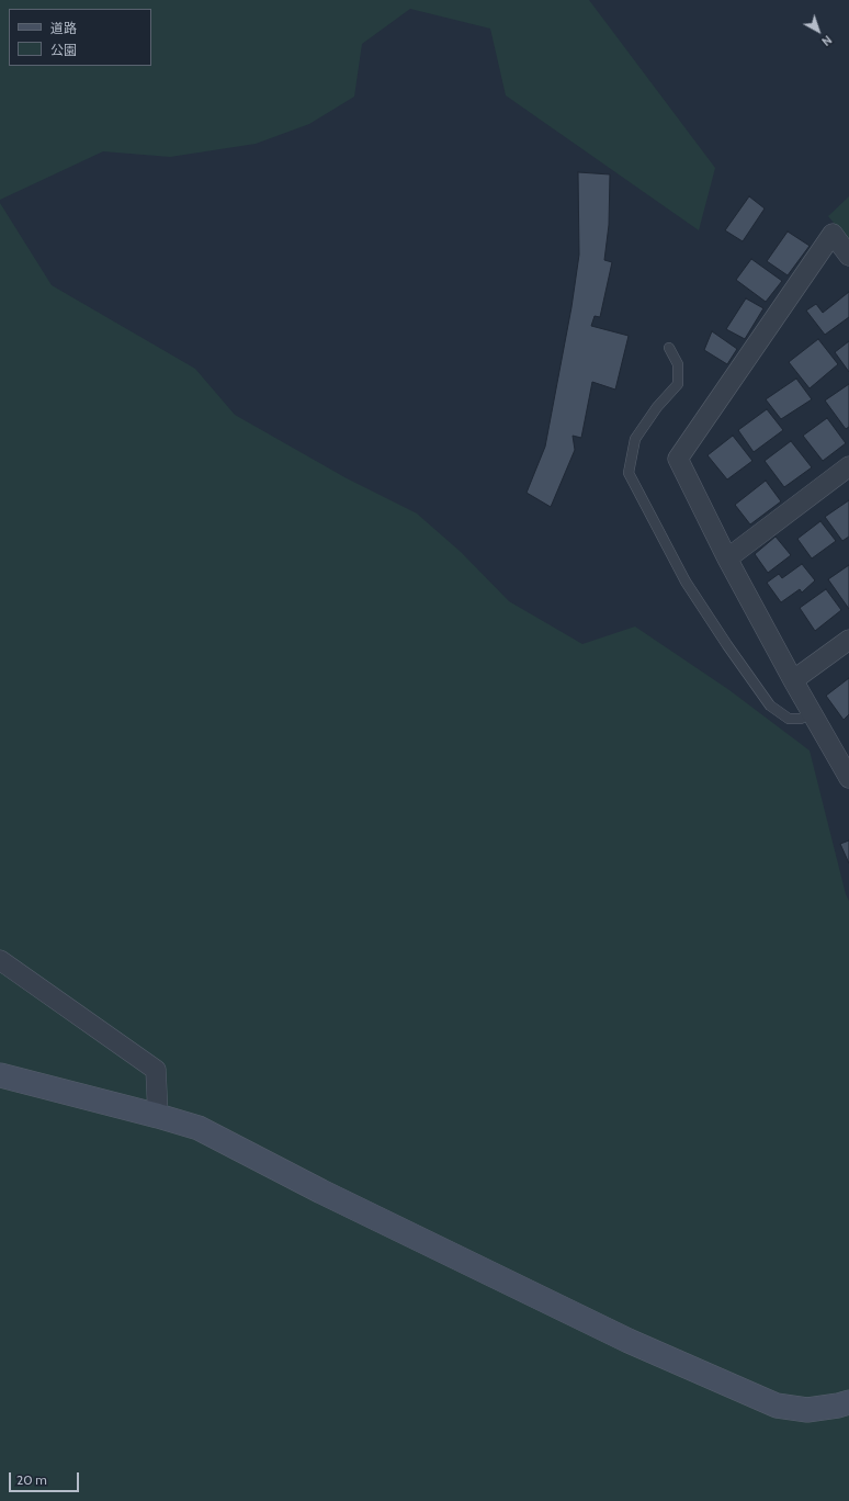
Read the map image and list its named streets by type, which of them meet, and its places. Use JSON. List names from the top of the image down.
{
  "legend": ["道路", "公園"],
  "scale_bar": "20 m",
  "north": "bottom right"
}
